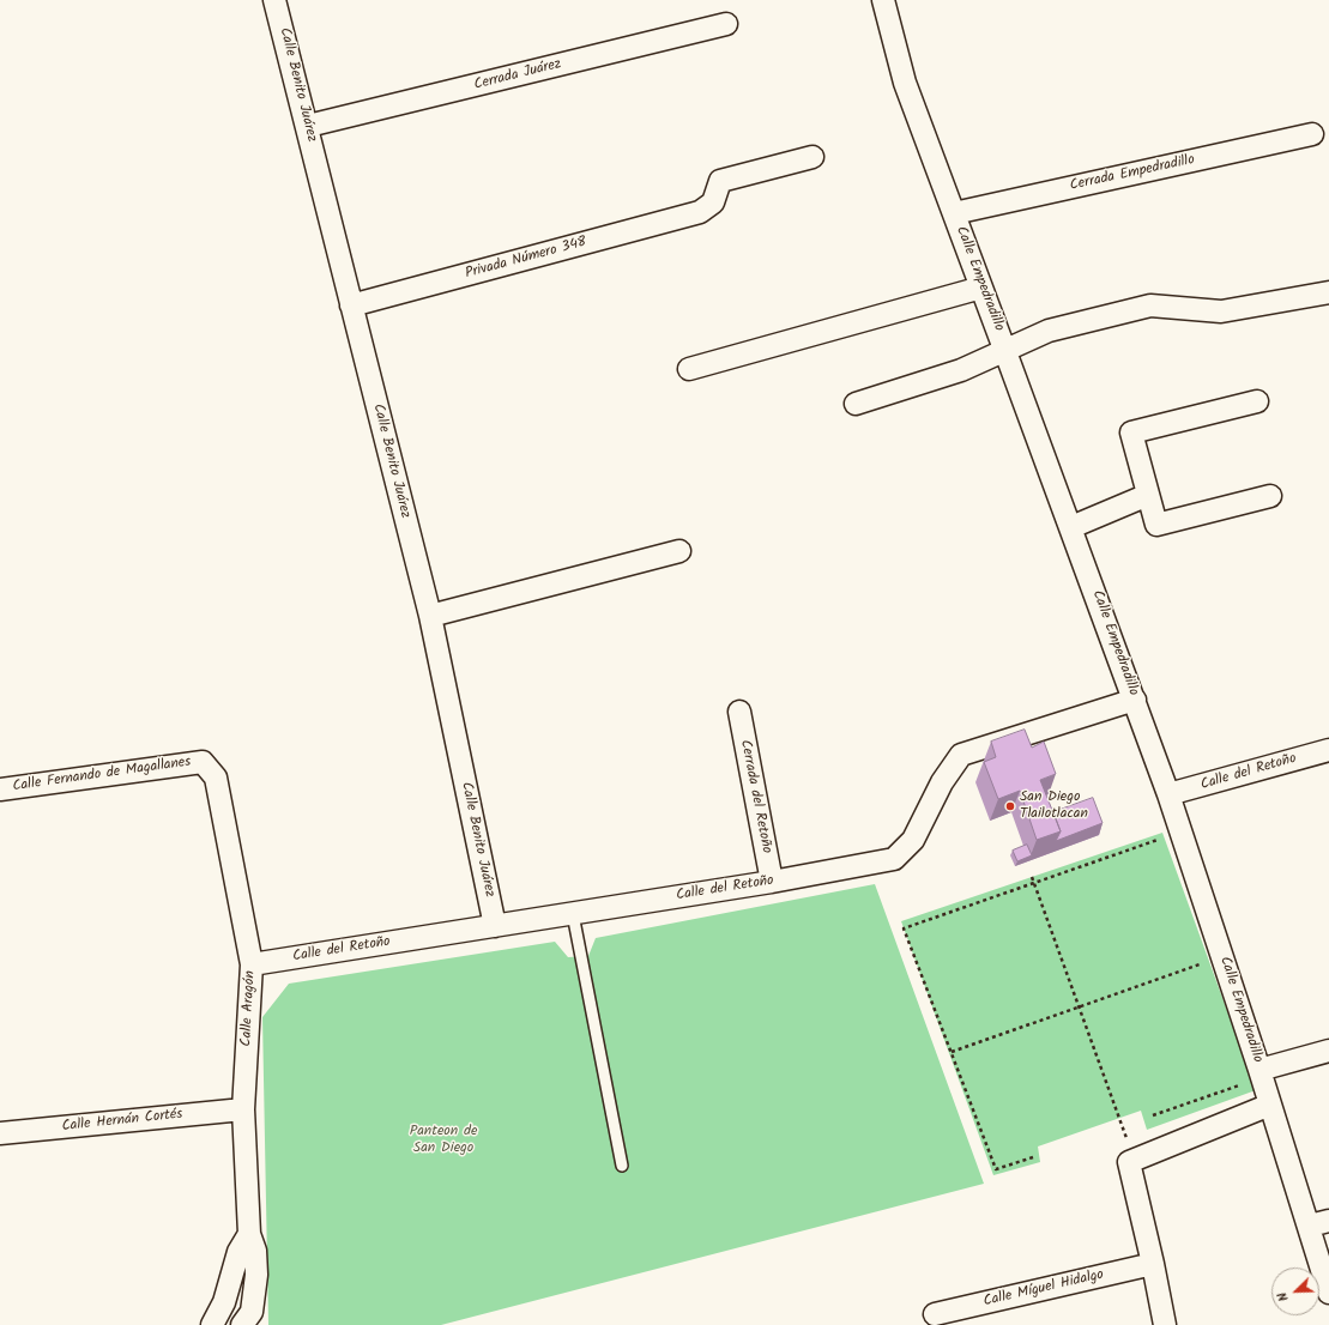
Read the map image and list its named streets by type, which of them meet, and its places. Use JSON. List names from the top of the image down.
{
  "streets": {
    "street": [
      "Cerrada Juárez",
      "Calle Benito Juárez",
      "Cerrada Empedradillo",
      "Privada Número 348",
      "Calle Empedradillo",
      "Calle del Retoño",
      "Calle Fernando de Magallanes",
      "Cerrada del Retoño",
      "Calle Aragón",
      "Calle Hernán Cortés",
      "Calle Míguel Hidalgo"
    ]
  },
  "crossings": [
    ["Cerrada Juárez", "Calle Benito Juárez"],
    ["Calle Benito Juárez", "Privada Número 348"],
    ["Calle Benito Juárez", "Calle del Retoño"],
    ["Cerrada Empedradillo", "Calle Empedradillo"],
    ["Calle Empedradillo", "Calle del Retoño"],
    ["Calle del Retoño", "Cerrada del Retoño"],
    ["Calle del Retoño", "Calle Aragón"],
    ["Calle Fernando de Magallanes", "Calle Aragón"],
    ["Calle Aragón", "Calle Hernán Cortés"]
  ],
  "parks": ["Panteon de San Diego"],
  "places": ["San Diego Tlailotlacan"],
  "north": "bottom left"
}
